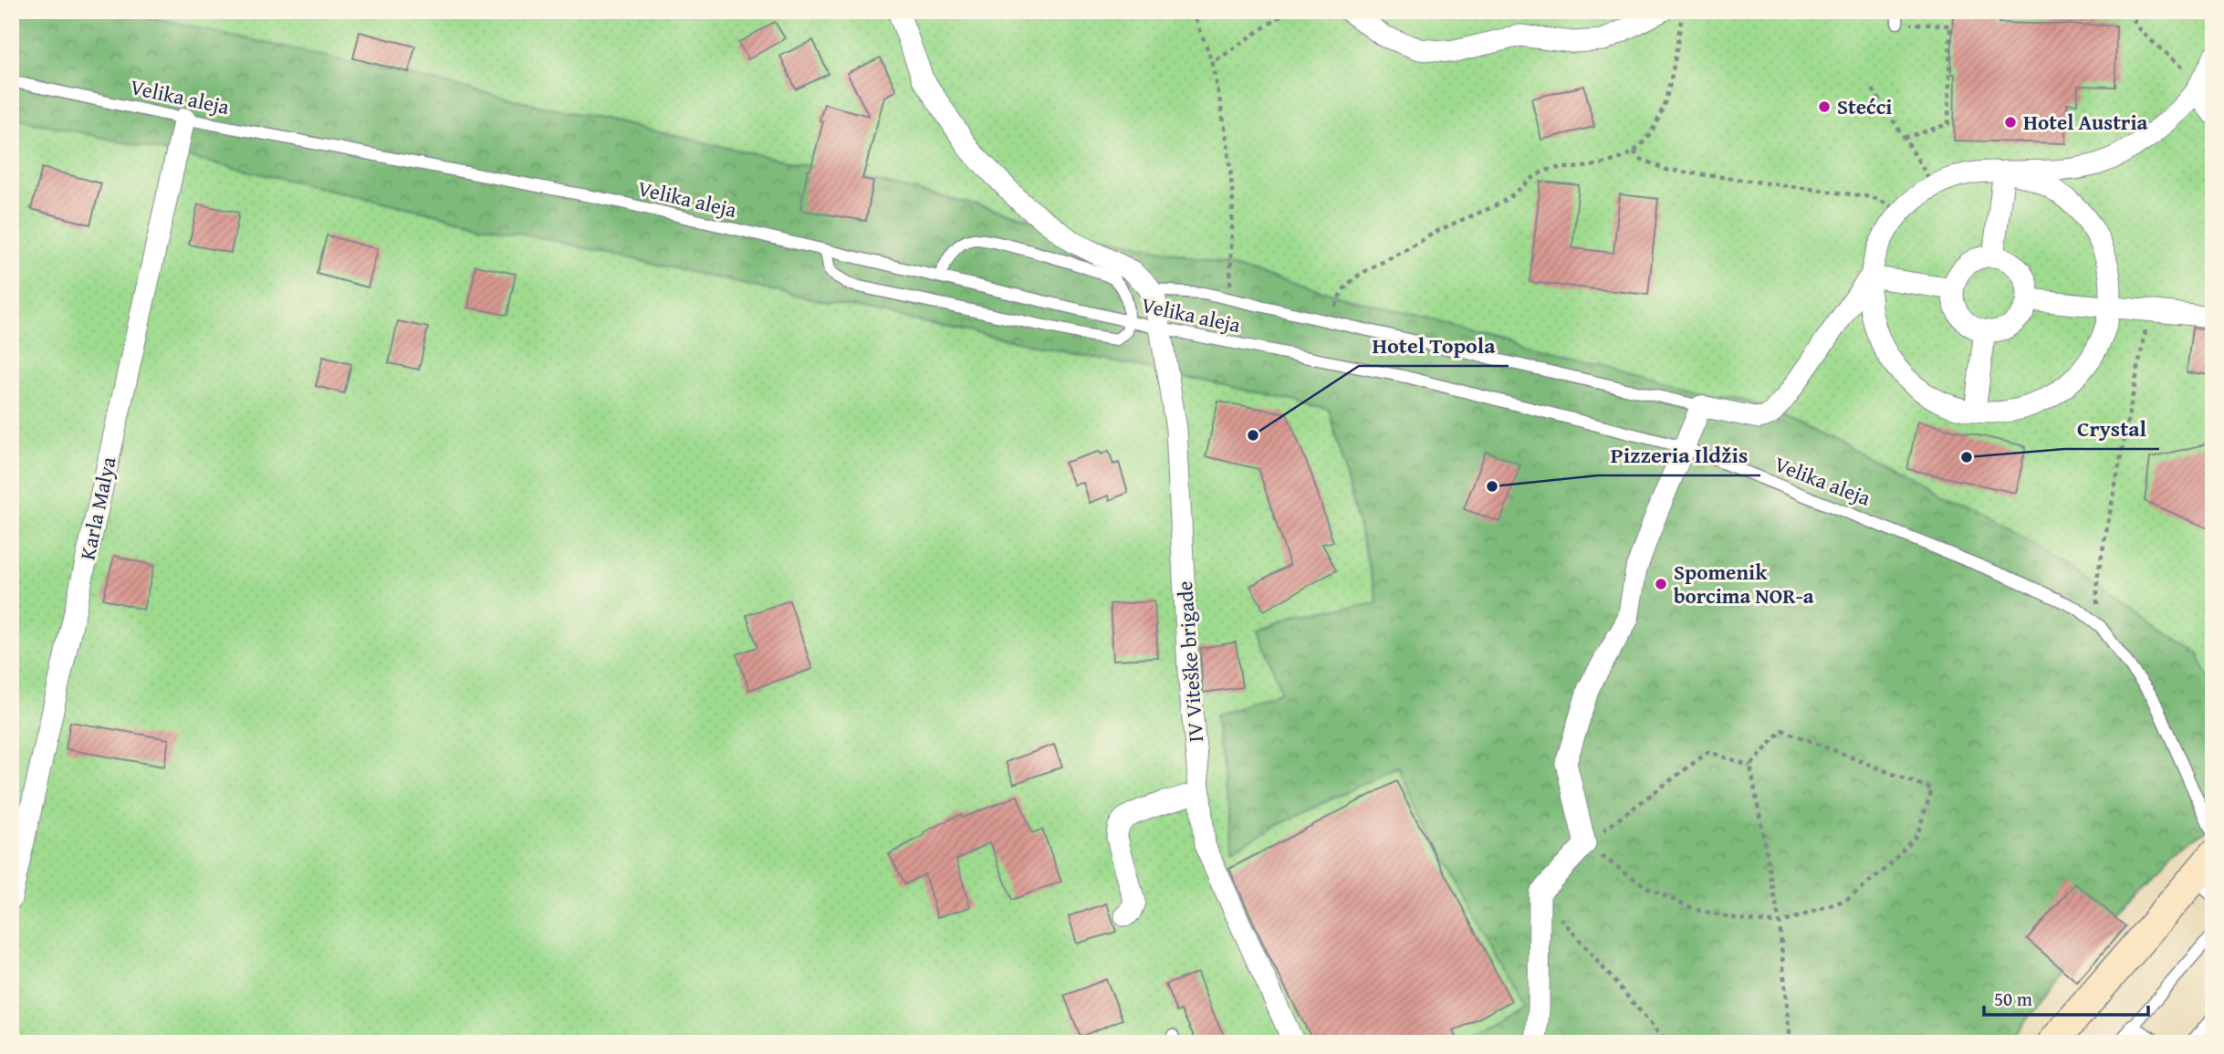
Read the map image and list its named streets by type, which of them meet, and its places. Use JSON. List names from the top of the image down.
{
  "streets": {
    "street": ["Karla Malya", "IV Viteške brigade"],
    "lane": ["Velika aleja"]
  },
  "crossings": [
    ["Velika aleja", "Karla Malya"],
    ["Velika aleja", "IV Viteške brigade"]
  ],
  "places": [
    "Stećci",
    "Hotel Austria",
    "Hotel Topola",
    "Crystal",
    "Pizzeria Ildžis",
    "Spomenik borcima NOR-a"
  ],
  "scale_bar": "50 m"
}
